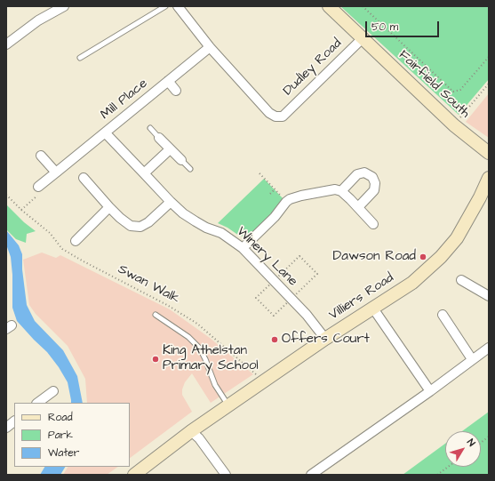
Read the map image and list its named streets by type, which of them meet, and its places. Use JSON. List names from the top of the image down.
{
  "streets": {
    "street": [
      "Dudley Road",
      "Fairfield South",
      "Mill Place",
      "Winery Lane",
      "Villiers Road"
    ],
    "path": ["Swan Walk"]
  },
  "crossings": [
    ["Dudley Road", "Fairfield South"],
    ["Dudley Road", "Mill Place"],
    ["Mill Place", "Winery Lane"],
    ["Winery Lane", "Villiers Road"],
    ["Swan Walk", "Villiers Road"]
  ],
  "places": ["Dawson Road", "Offers Court", "King Athelstan Primary School"],
  "legend": ["Road", "Park", "Water"],
  "scale_bar": "50 m",
  "north": "top right"
}
